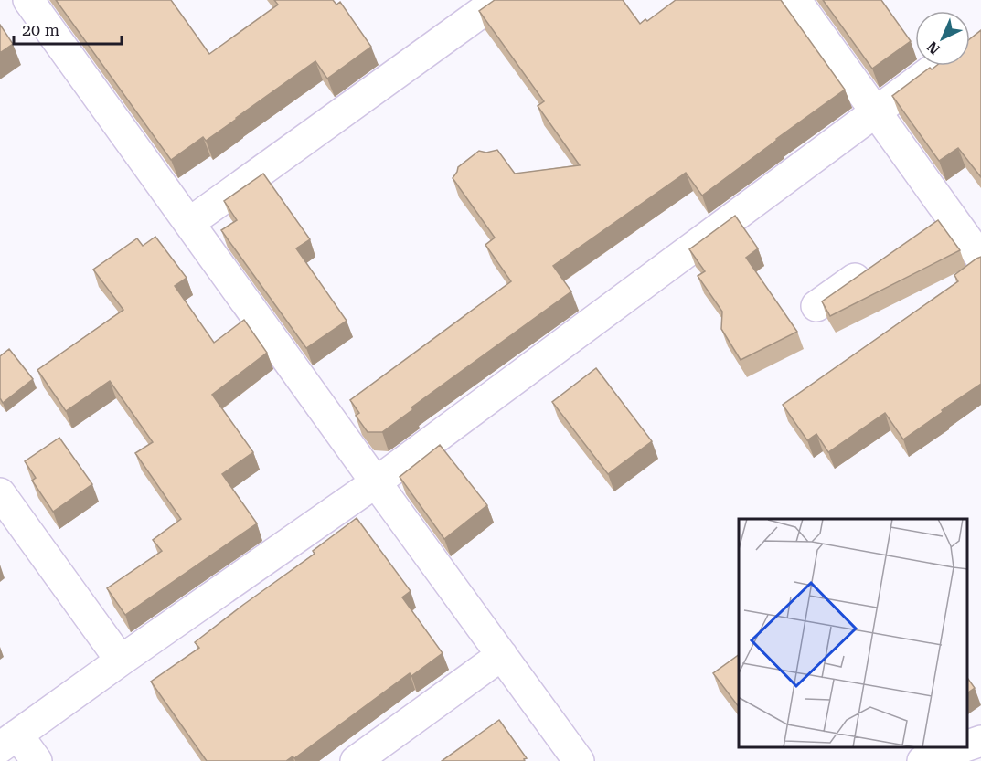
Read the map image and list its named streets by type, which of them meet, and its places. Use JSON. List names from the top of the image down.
{
  "scale_bar": "20 m",
  "north": "bottom left"
}
